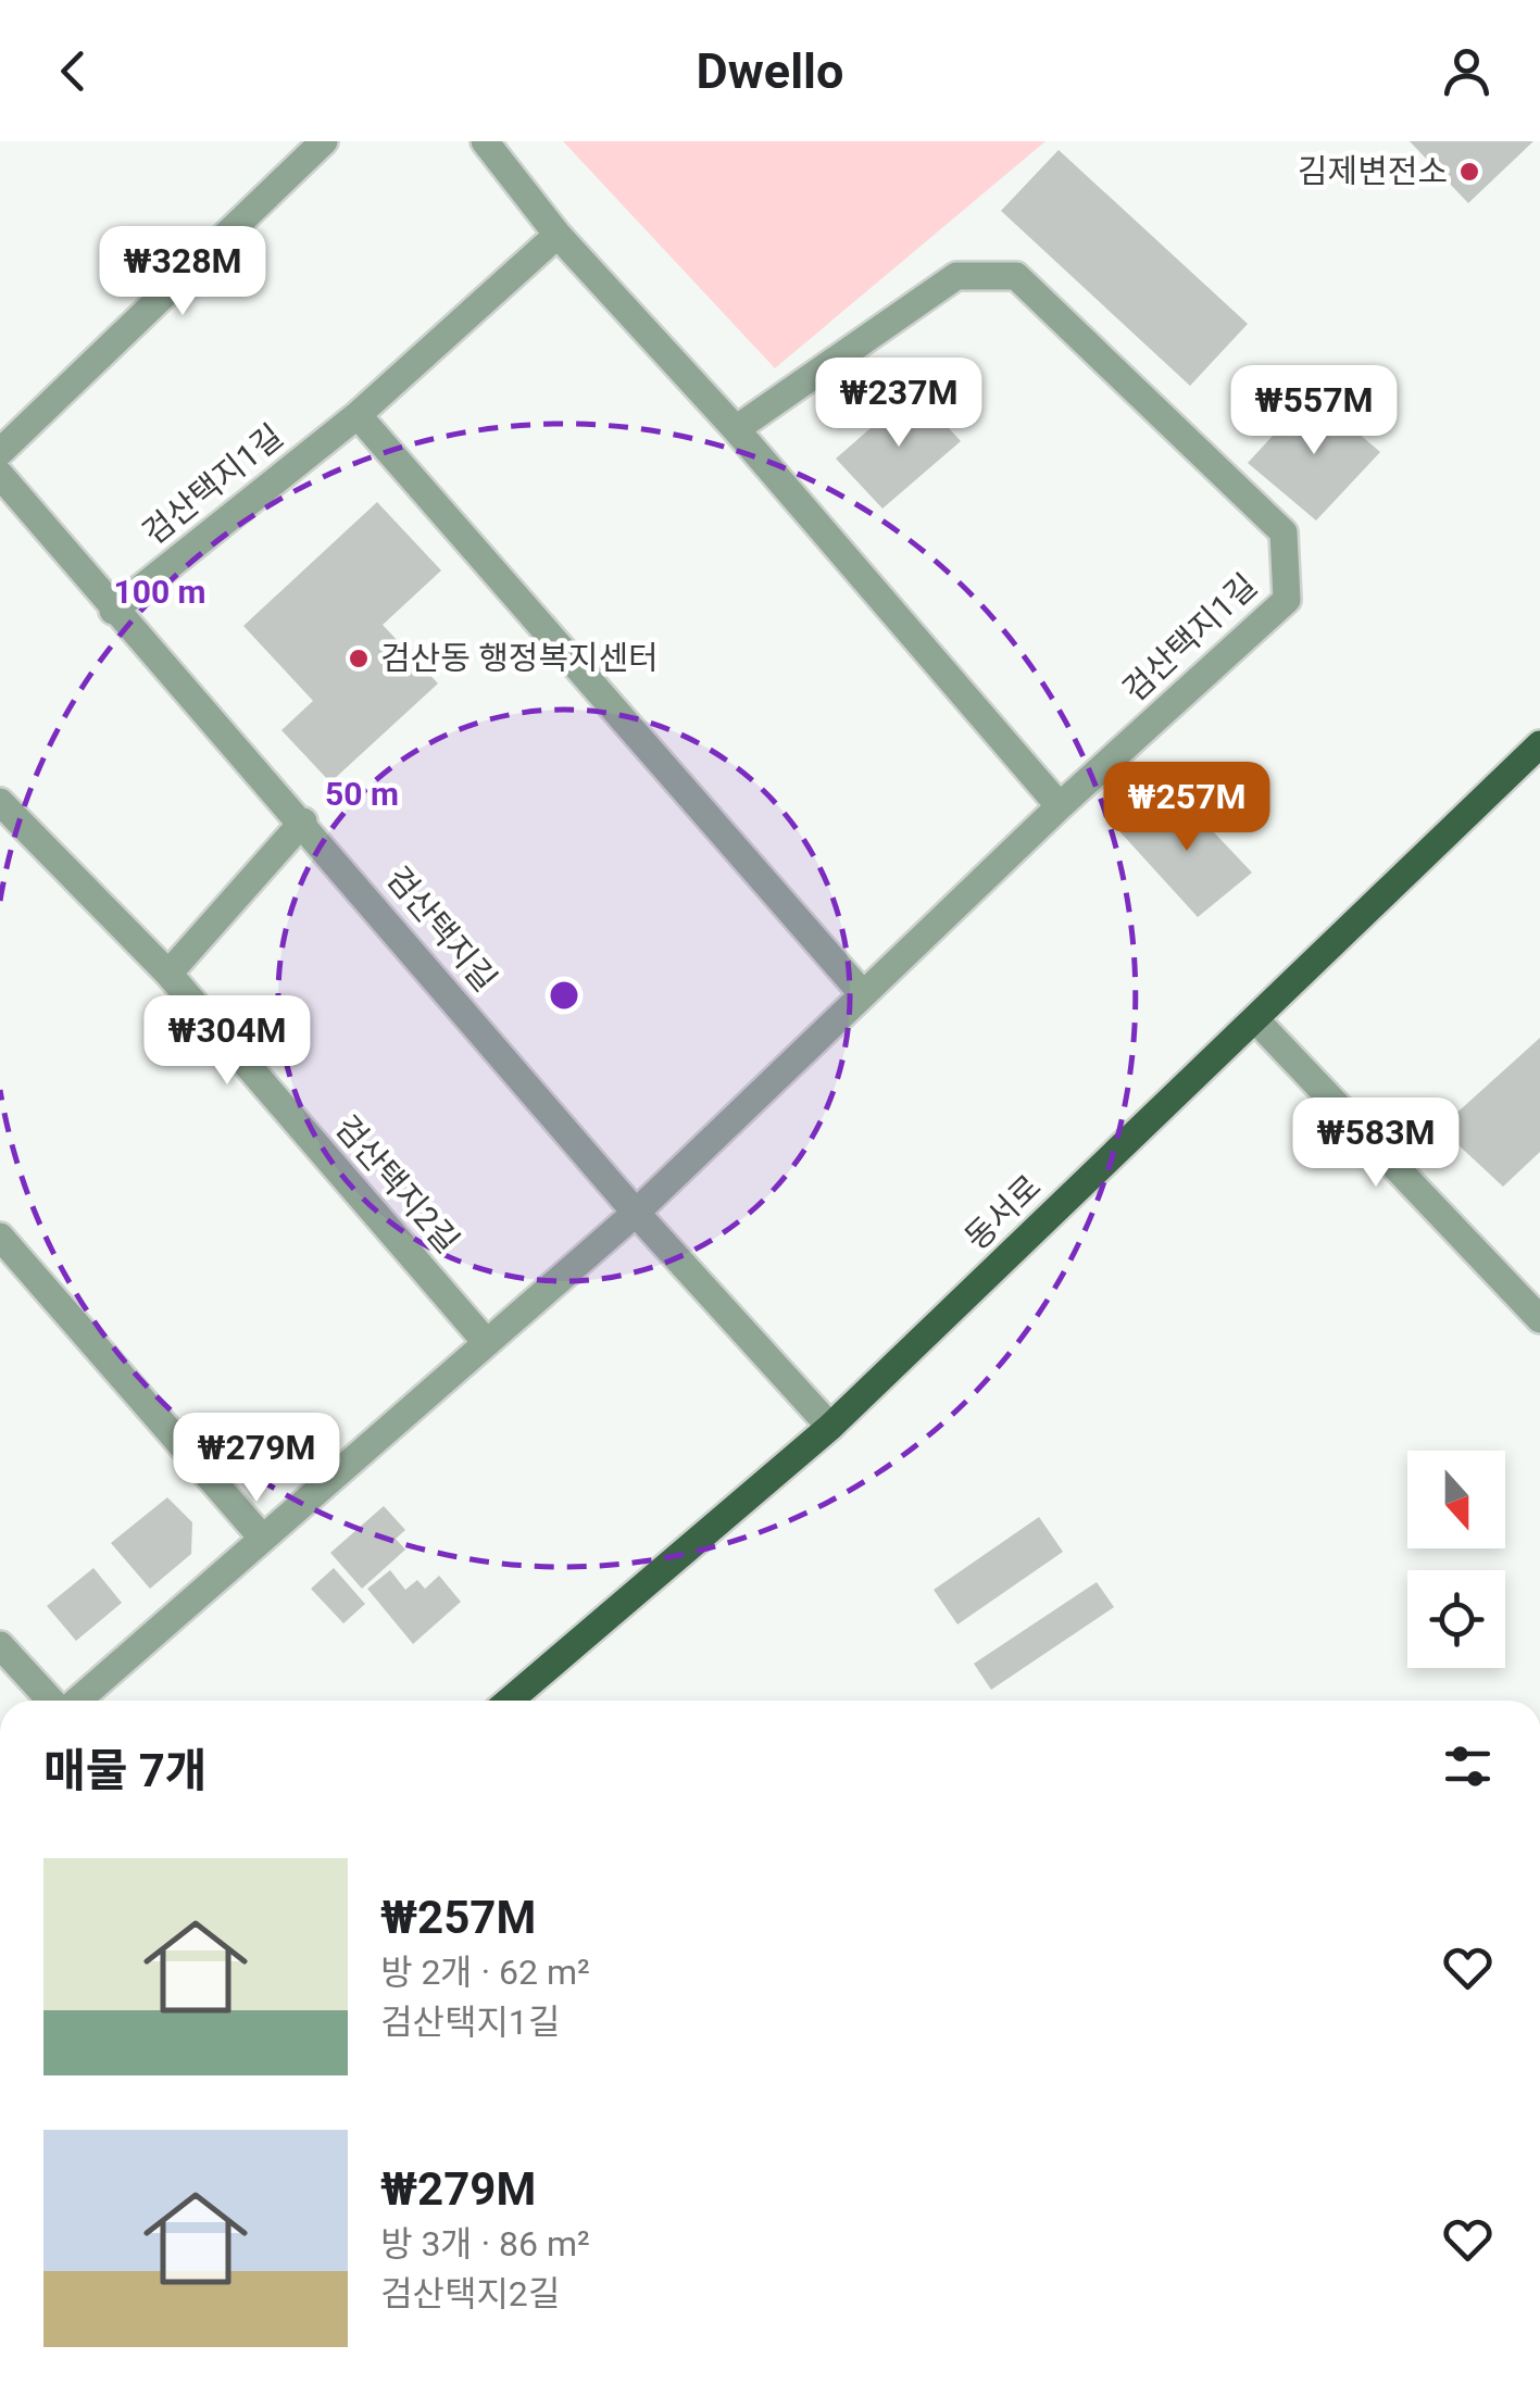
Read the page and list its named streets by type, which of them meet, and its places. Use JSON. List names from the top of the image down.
{
  "streets": {
    "main road": ["동서로"],
    "street": ["검산택지1길", "검산택지길", "검산택지2길"]
  },
  "crossings": [
    ["검산택지1길", "검산택지길"],
    ["검산택지길", "동서로"]
  ],
  "places": ["김제변전소", "검산동 행정복지센터"],
  "north": "bottom",
  "page": {
    "header": "Dwello",
    "price": [
      "₩328M",
      "₩237M",
      "₩557M",
      "₩257M",
      "₩304M",
      "₩583M",
      "₩279M"
    ],
    "heading": "매물 7개",
    "list": [
      {
        "name": "₩257M",
        "note": "방 2개 · 62 m² · 검산택지1길"
      },
      {
        "name": "₩279M",
        "note": "방 3개 · 86 m² · 검산택지2길"
      }
    ]
  },
  "rings": ["100 m", "50 m"]
}
